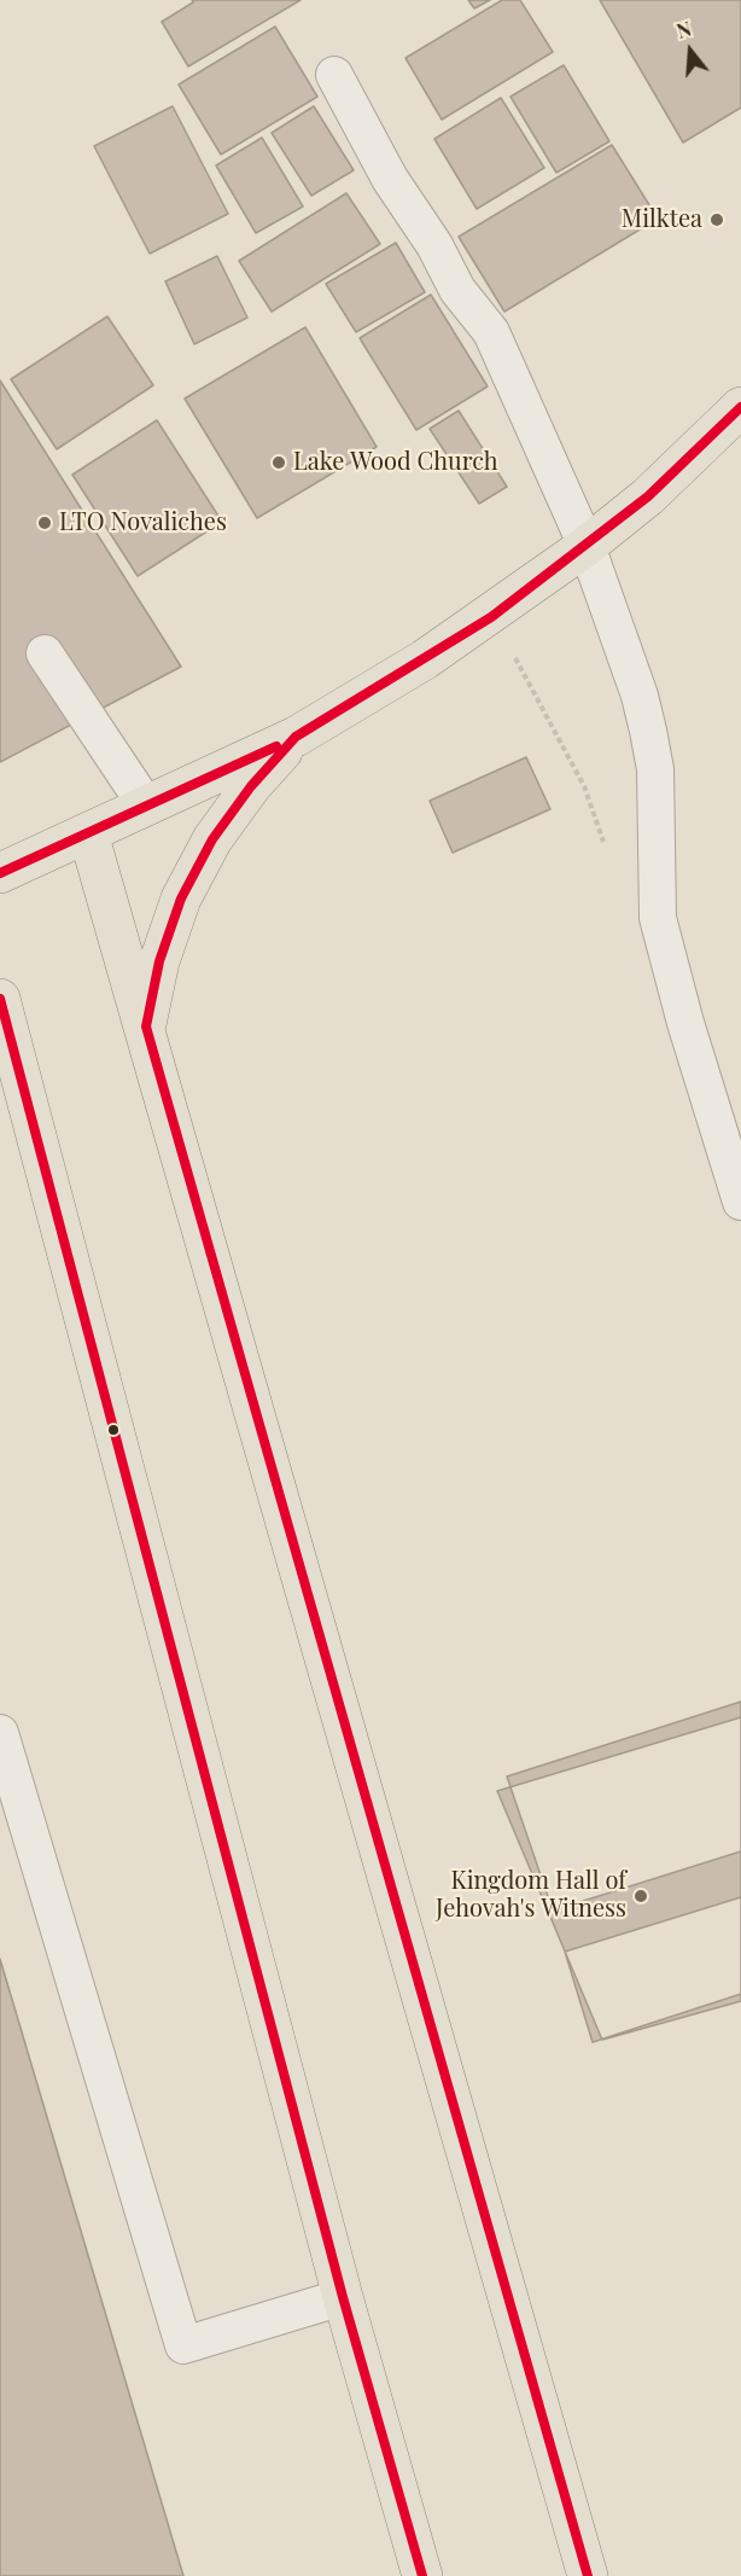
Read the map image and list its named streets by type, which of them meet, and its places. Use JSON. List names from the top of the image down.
{
  "places": [
    "Milktea",
    "Lake Wood Church",
    "LTO Novaliches",
    "Kingdom Hall of Jehovah's Witness"
  ],
  "north": "top"
}
